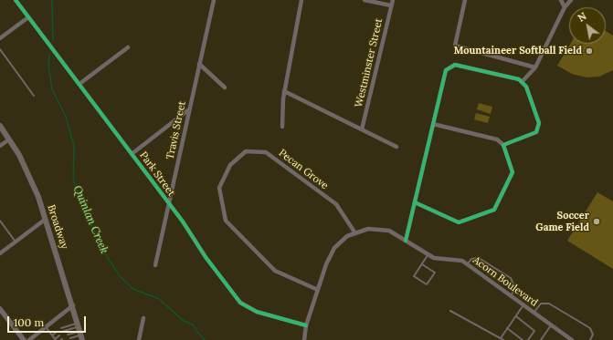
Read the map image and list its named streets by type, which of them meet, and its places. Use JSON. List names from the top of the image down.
{
  "streets": {
    "main road": ["Broadway"],
    "street": [
      "Westminster Street",
      "Travis Street",
      "Pecan Grove",
      "Park Street",
      "Acorn Boulevard"
    ]
  },
  "crossings": [
    ["Travis Street", "Park Street"],
    ["Pecan Grove", "Acorn Boulevard"],
    ["Park Street", "Acorn Boulevard"]
  ],
  "water": ["Quinlan Creek"],
  "places": ["Mountaineer Softball Field", "Soccer Game Field"],
  "scale_bar": "100 m",
  "north": "top left"
}
